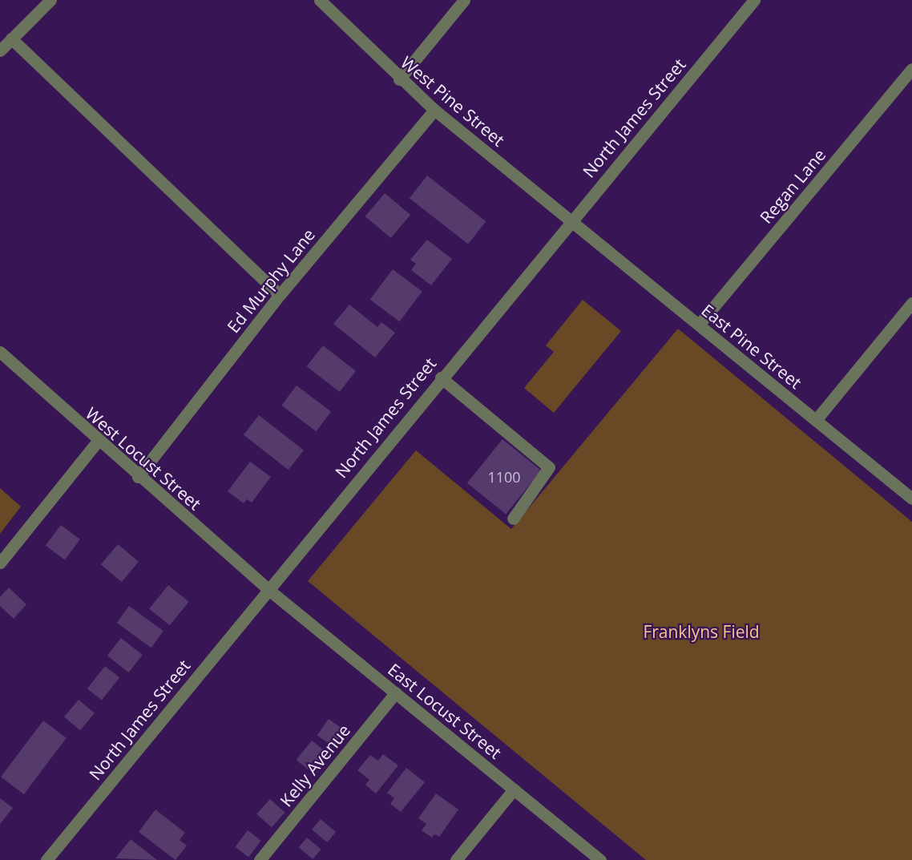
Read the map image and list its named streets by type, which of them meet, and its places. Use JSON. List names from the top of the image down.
{
  "streets": {
    "street": [
      "West Pine Street",
      "North James Street",
      "Regan Lane",
      "Ed Murphy Lane",
      "East Pine Street",
      "West Locust Street",
      "East Locust Street",
      "Kelly Avenue"
    ]
  },
  "crossings": [
    ["West Pine Street", "North James Street"],
    ["West Pine Street", "Ed Murphy Lane"],
    ["West Pine Street", "East Pine Street"],
    ["North James Street", "East Pine Street"],
    ["North James Street", "West Locust Street"],
    ["North James Street", "East Locust Street"],
    ["Regan Lane", "East Pine Street"],
    ["Ed Murphy Lane", "West Locust Street"],
    ["West Locust Street", "East Locust Street"],
    ["East Locust Street", "Kelly Avenue"]
  ],
  "parks": ["Franklyns Field"],
  "house_numbers": ["1100"]
}
